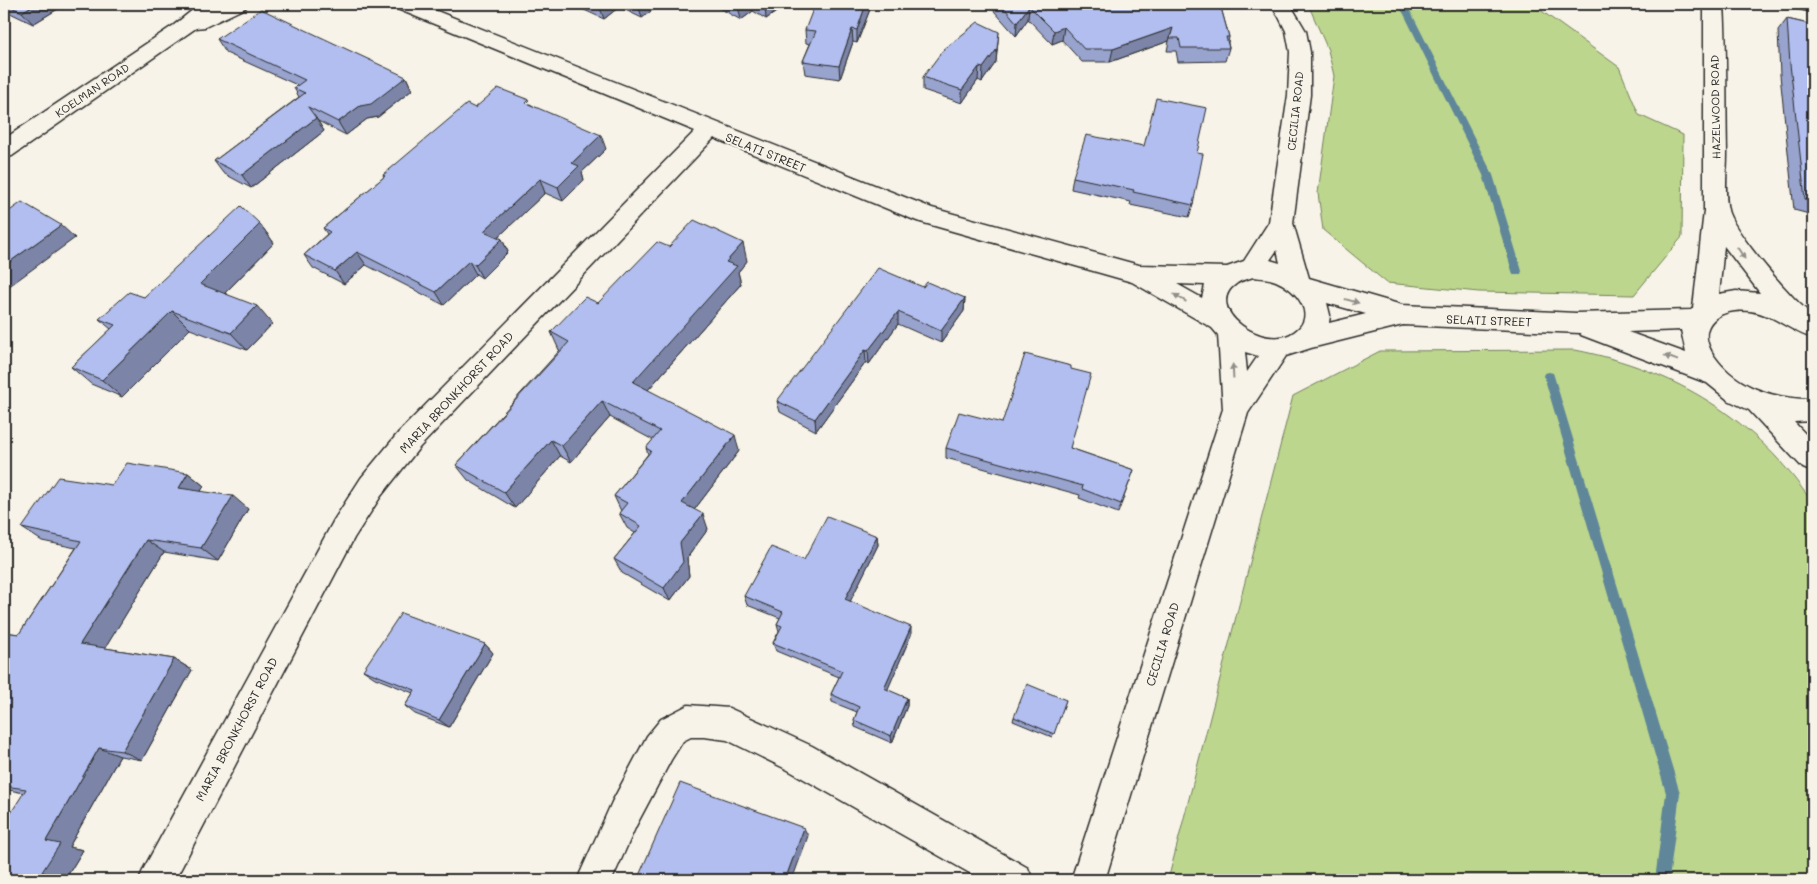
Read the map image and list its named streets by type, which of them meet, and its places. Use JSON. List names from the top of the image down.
{
  "streets": {
    "street": [
      "KOELMAN ROAD",
      "HAZELWOOD ROAD",
      "CECILIA ROAD",
      "SELATI STREET",
      "MARIA BRONKHORST ROAD"
    ]
  },
  "crossings": [
    ["HAZELWOOD ROAD", "SELATI STREET"],
    ["CECILIA ROAD", "SELATI STREET"],
    ["SELATI STREET", "MARIA BRONKHORST ROAD"]
  ]
}
